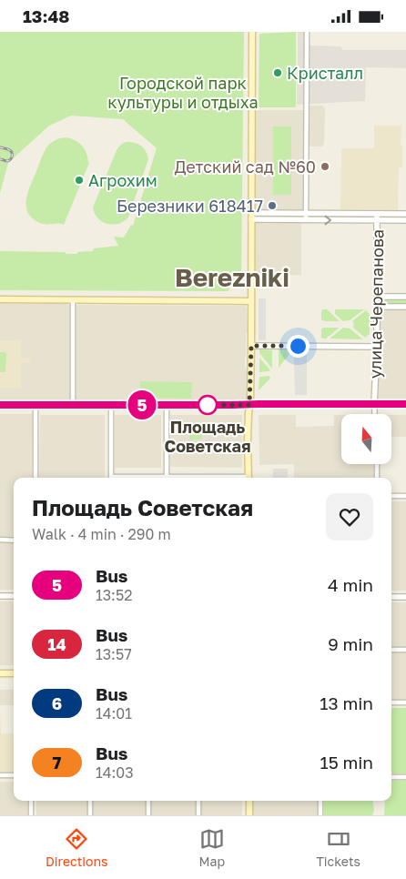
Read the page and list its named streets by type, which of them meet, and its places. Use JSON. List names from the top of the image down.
{
  "streets": {
    "street": ["улица Черепанова"]
  },
  "districts": ["Berezniki"],
  "parks": ["Городской парк культуры и отдыха"],
  "places": [
    "Кристалл",
    "Детский сад №60",
    "Агрохим",
    "Березники 618417",
    "Площадь Советская"
  ],
  "lines": ["bus line 5"],
  "north": "top",
  "page": {
    "status": "13:48",
    "on_map": "5",
    "heading": ["Площадь Советская", "Walk · 4 min · 290 m"],
    "list": [
      {
        "mark": "5",
        "name": "Bus",
        "note": "13:52",
        "value": "4 min"
      },
      {
        "mark": "14",
        "name": "Bus",
        "note": "13:57",
        "value": "9 min"
      },
      {
        "mark": "6",
        "name": "Bus",
        "note": "14:01",
        "value": "13 min"
      },
      {
        "mark": "7",
        "name": "Bus",
        "note": "14:03",
        "value": "15 min"
      }
    ],
    "tabs": ["Directions", "Map", "Tickets"]
  }
}
